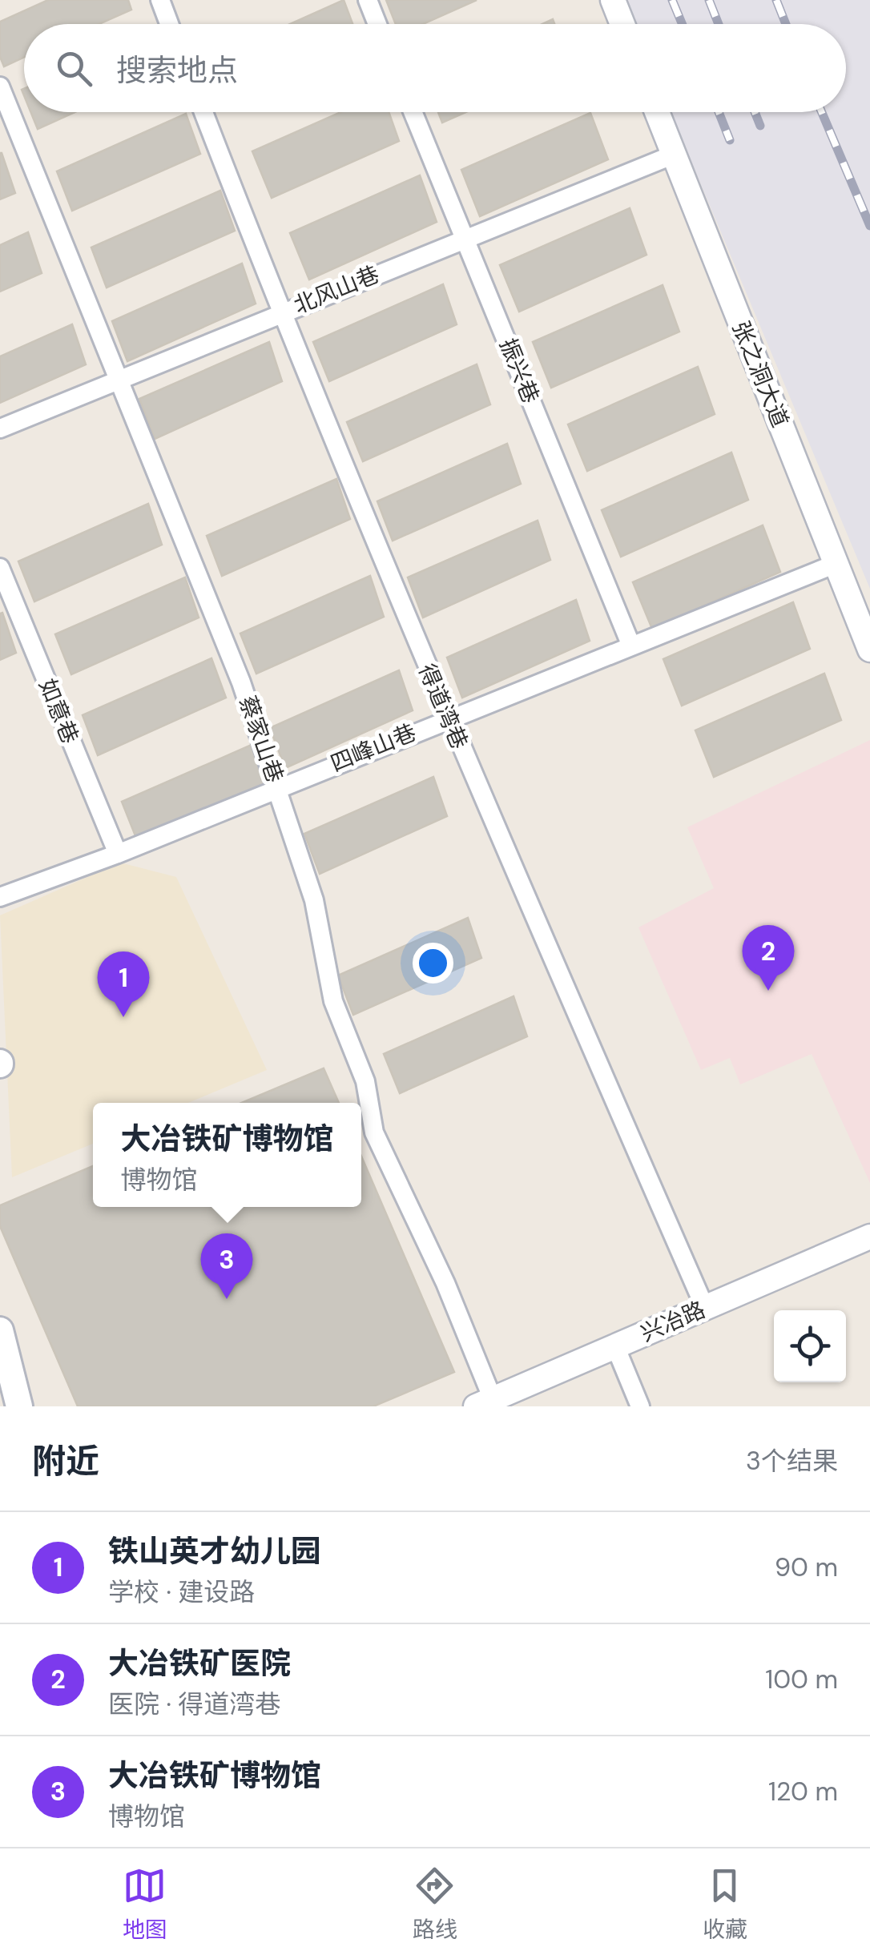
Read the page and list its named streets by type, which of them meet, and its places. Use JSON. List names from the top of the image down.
{
  "streets": {
    "street": [
      "北风山巷",
      "振兴巷",
      "张之洞大道",
      "得道湾巷",
      "如意巷",
      "蔡家山巷",
      "四峰山巷",
      "兴冶路"
    ]
  },
  "crossings": [
    ["北风山巷", "振兴巷"],
    ["北风山巷", "张之洞大道"],
    ["北风山巷", "得道湾巷"],
    ["北风山巷", "蔡家山巷"],
    ["振兴巷", "四峰山巷"],
    ["张之洞大道", "四峰山巷"],
    ["得道湾巷", "四峰山巷"],
    ["得道湾巷", "兴冶路"],
    ["如意巷", "四峰山巷"],
    ["蔡家山巷", "四峰山巷"],
    ["蔡家山巷", "兴冶路"]
  ],
  "page": {
    "search": "搜索地点",
    "pins": ["2", "1", "3"],
    "popup": ["大冶铁矿博物馆", "博物馆"],
    "heading": ["附近", "3个结果"],
    "list": [
      {
        "mark": "1",
        "name": "铁山英才幼儿园",
        "note": "学校 · 建设路",
        "value": "90 m"
      },
      {
        "mark": "2",
        "name": "大冶铁矿医院",
        "note": "医院 · 得道湾巷",
        "value": "100 m"
      },
      {
        "mark": "3",
        "name": "大冶铁矿博物馆",
        "note": "博物馆",
        "value": "120 m"
      }
    ],
    "nav": ["地图", "路线", "收藏"]
  }
}
